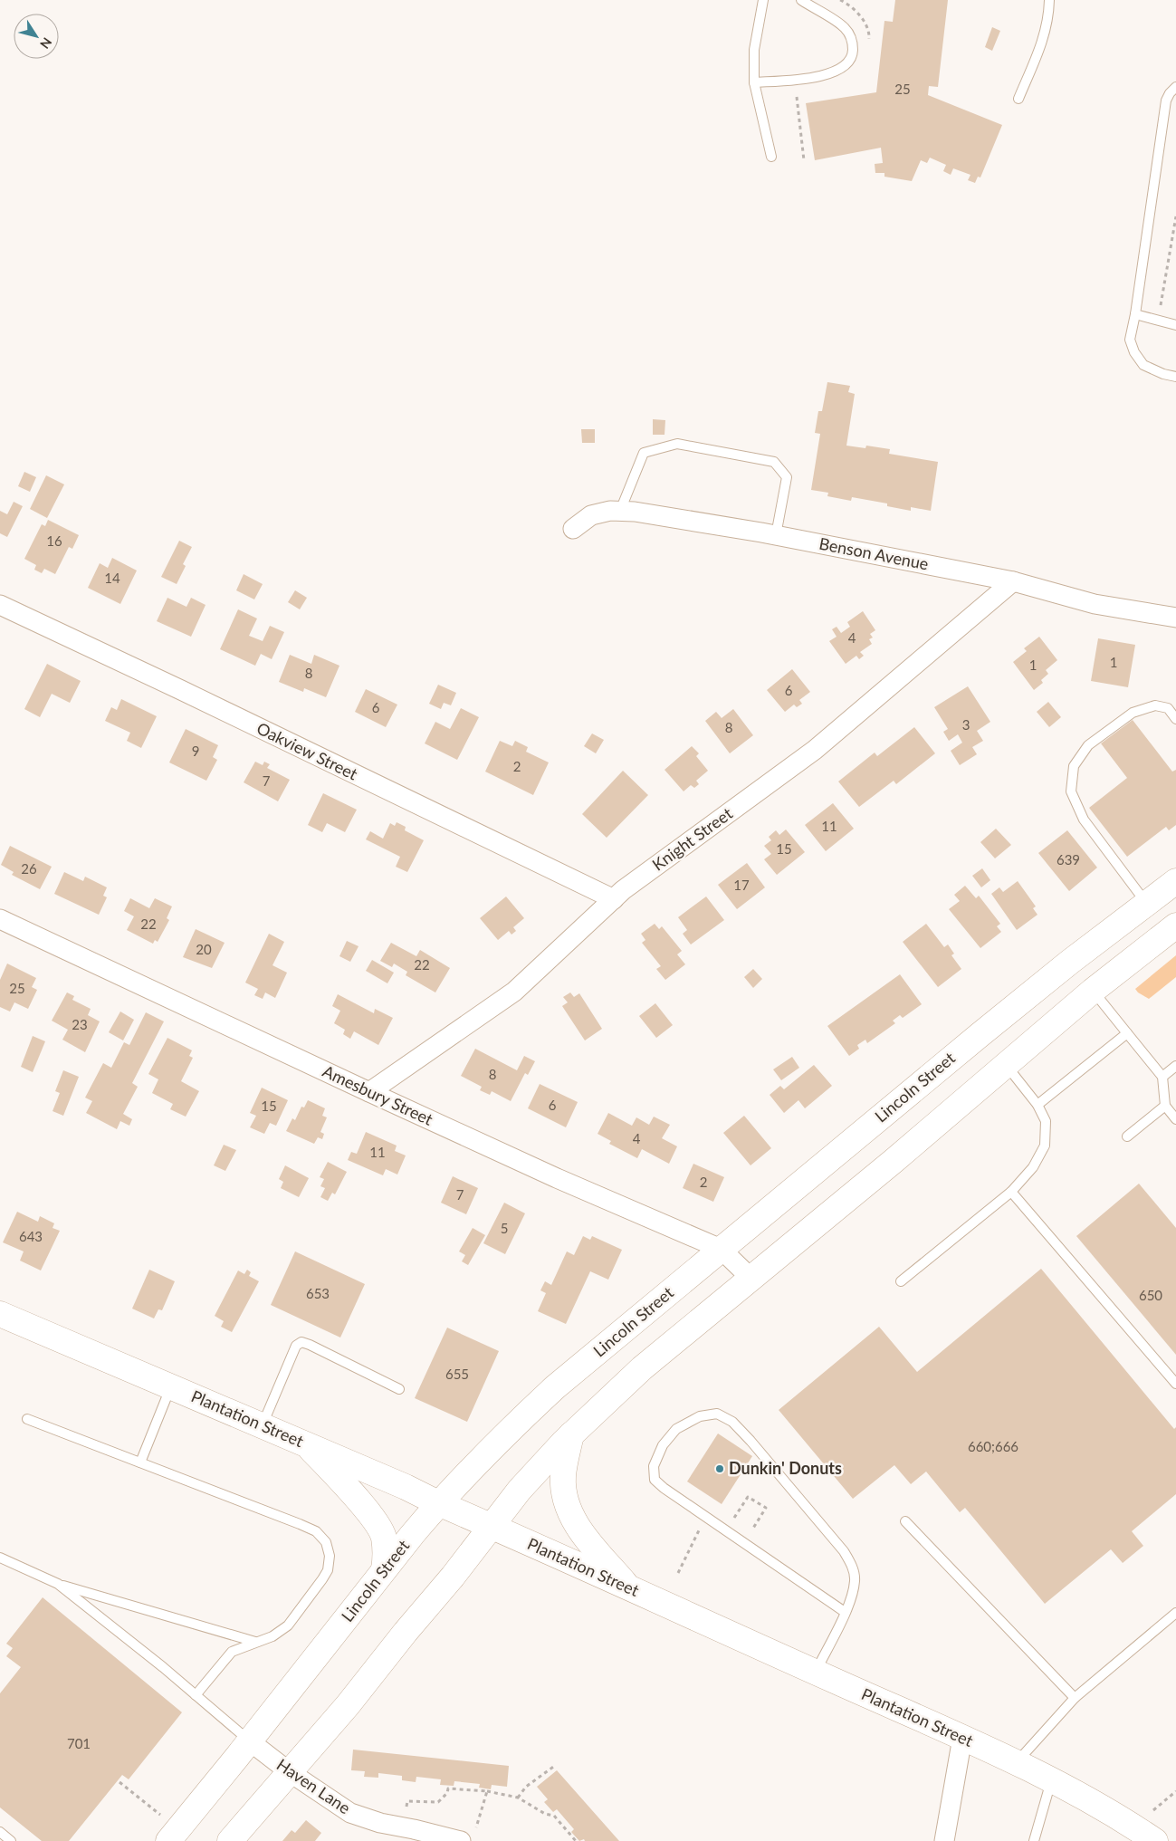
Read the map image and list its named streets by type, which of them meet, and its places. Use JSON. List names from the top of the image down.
{
  "streets": {
    "main road": ["Lincoln Street", "Plantation Street"],
    "street": [
      "Benson Avenue",
      "Oakview Street",
      "Knight Street",
      "Amesbury Street",
      "Haven Lane"
    ]
  },
  "crossings": [
    ["Benson Avenue", "Knight Street"],
    ["Oakview Street", "Knight Street"],
    ["Knight Street", "Amesbury Street"],
    ["Lincoln Street", "Amesbury Street"],
    ["Lincoln Street", "Plantation Street"],
    ["Lincoln Street", "Haven Lane"]
  ],
  "places": ["Dunkin' Donuts"],
  "house_numbers": [
    "25",
    "16",
    "14",
    "4",
    "1",
    "1",
    "8",
    "6",
    "6",
    "3",
    "8",
    "9",
    "2",
    "7",
    "11",
    "15",
    "639",
    "26",
    "17",
    "22",
    "20",
    "22",
    "25",
    "23",
    "8",
    "6",
    "15",
    "4",
    "11",
    "2",
    "7",
    "5",
    "643",
    "653",
    "650",
    "655",
    "660;666",
    "701"
  ],
  "north": "bottom right"
}
